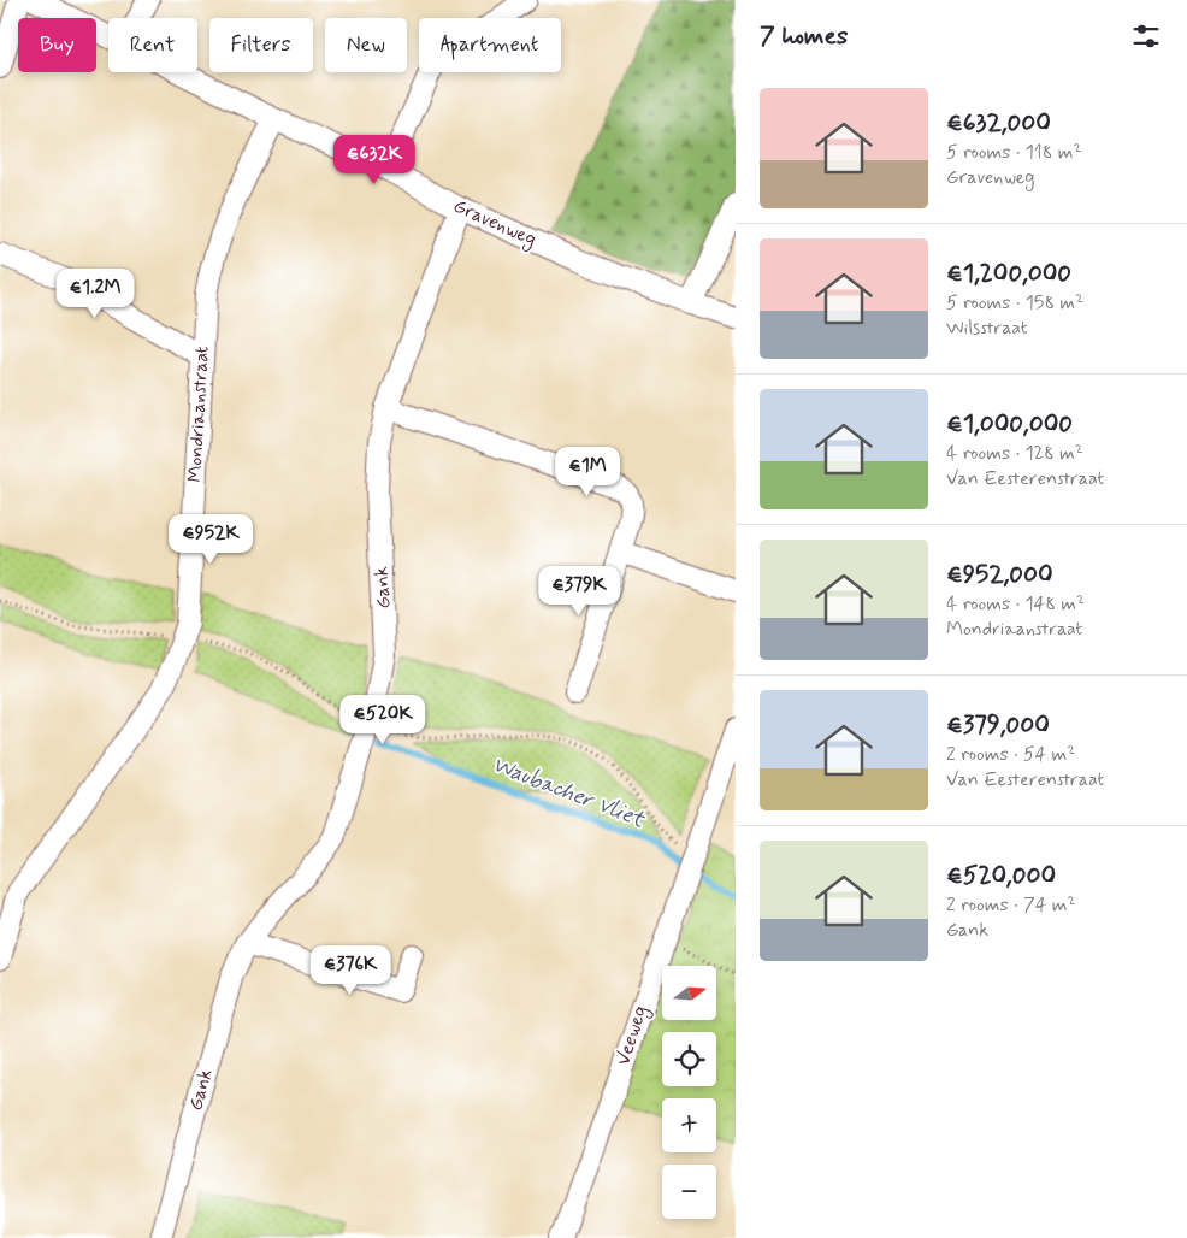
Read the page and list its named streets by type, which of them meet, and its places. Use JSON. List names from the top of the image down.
{
  "streets": {
    "street": [
      "Gravenweg",
      "Mondriaanstraat",
      "Gank",
      "Veeweg"
    ]
  },
  "crossings": [
    ["Gravenweg", "Mondriaanstraat"],
    ["Gravenweg", "Gank"]
  ],
  "water": ["Waubacher Vliet"],
  "north": "right",
  "page": {
    "heading": "7 homes",
    "chip": [
      "Buy",
      "Rent",
      "Filters",
      "New",
      "Apartment"
    ],
    "list": [
      {
        "name": "€632,000",
        "note": "5 rooms · 118 m² · Gravenweg"
      },
      {
        "name": "€1,200,000",
        "note": "5 rooms · 158 m² · Wilsstraat"
      },
      {
        "name": "€1,000,000",
        "note": "4 rooms · 128 m² · Van Eesterenstraat"
      },
      {
        "name": "€952,000",
        "note": "4 rooms · 148 m² · Mondriaanstraat"
      },
      {
        "name": "€379,000",
        "note": "2 rooms · 54 m² · Van Eesterenstraat"
      },
      {
        "name": "€520,000",
        "note": "2 rooms · 74 m² · Gank"
      }
    ],
    "price": [
      "€632K",
      "€1.2M",
      "€1M",
      "€952K",
      "€379K",
      "€520K",
      "€376K"
    ],
    "map_buttons": ["+", "−"]
  }
}
